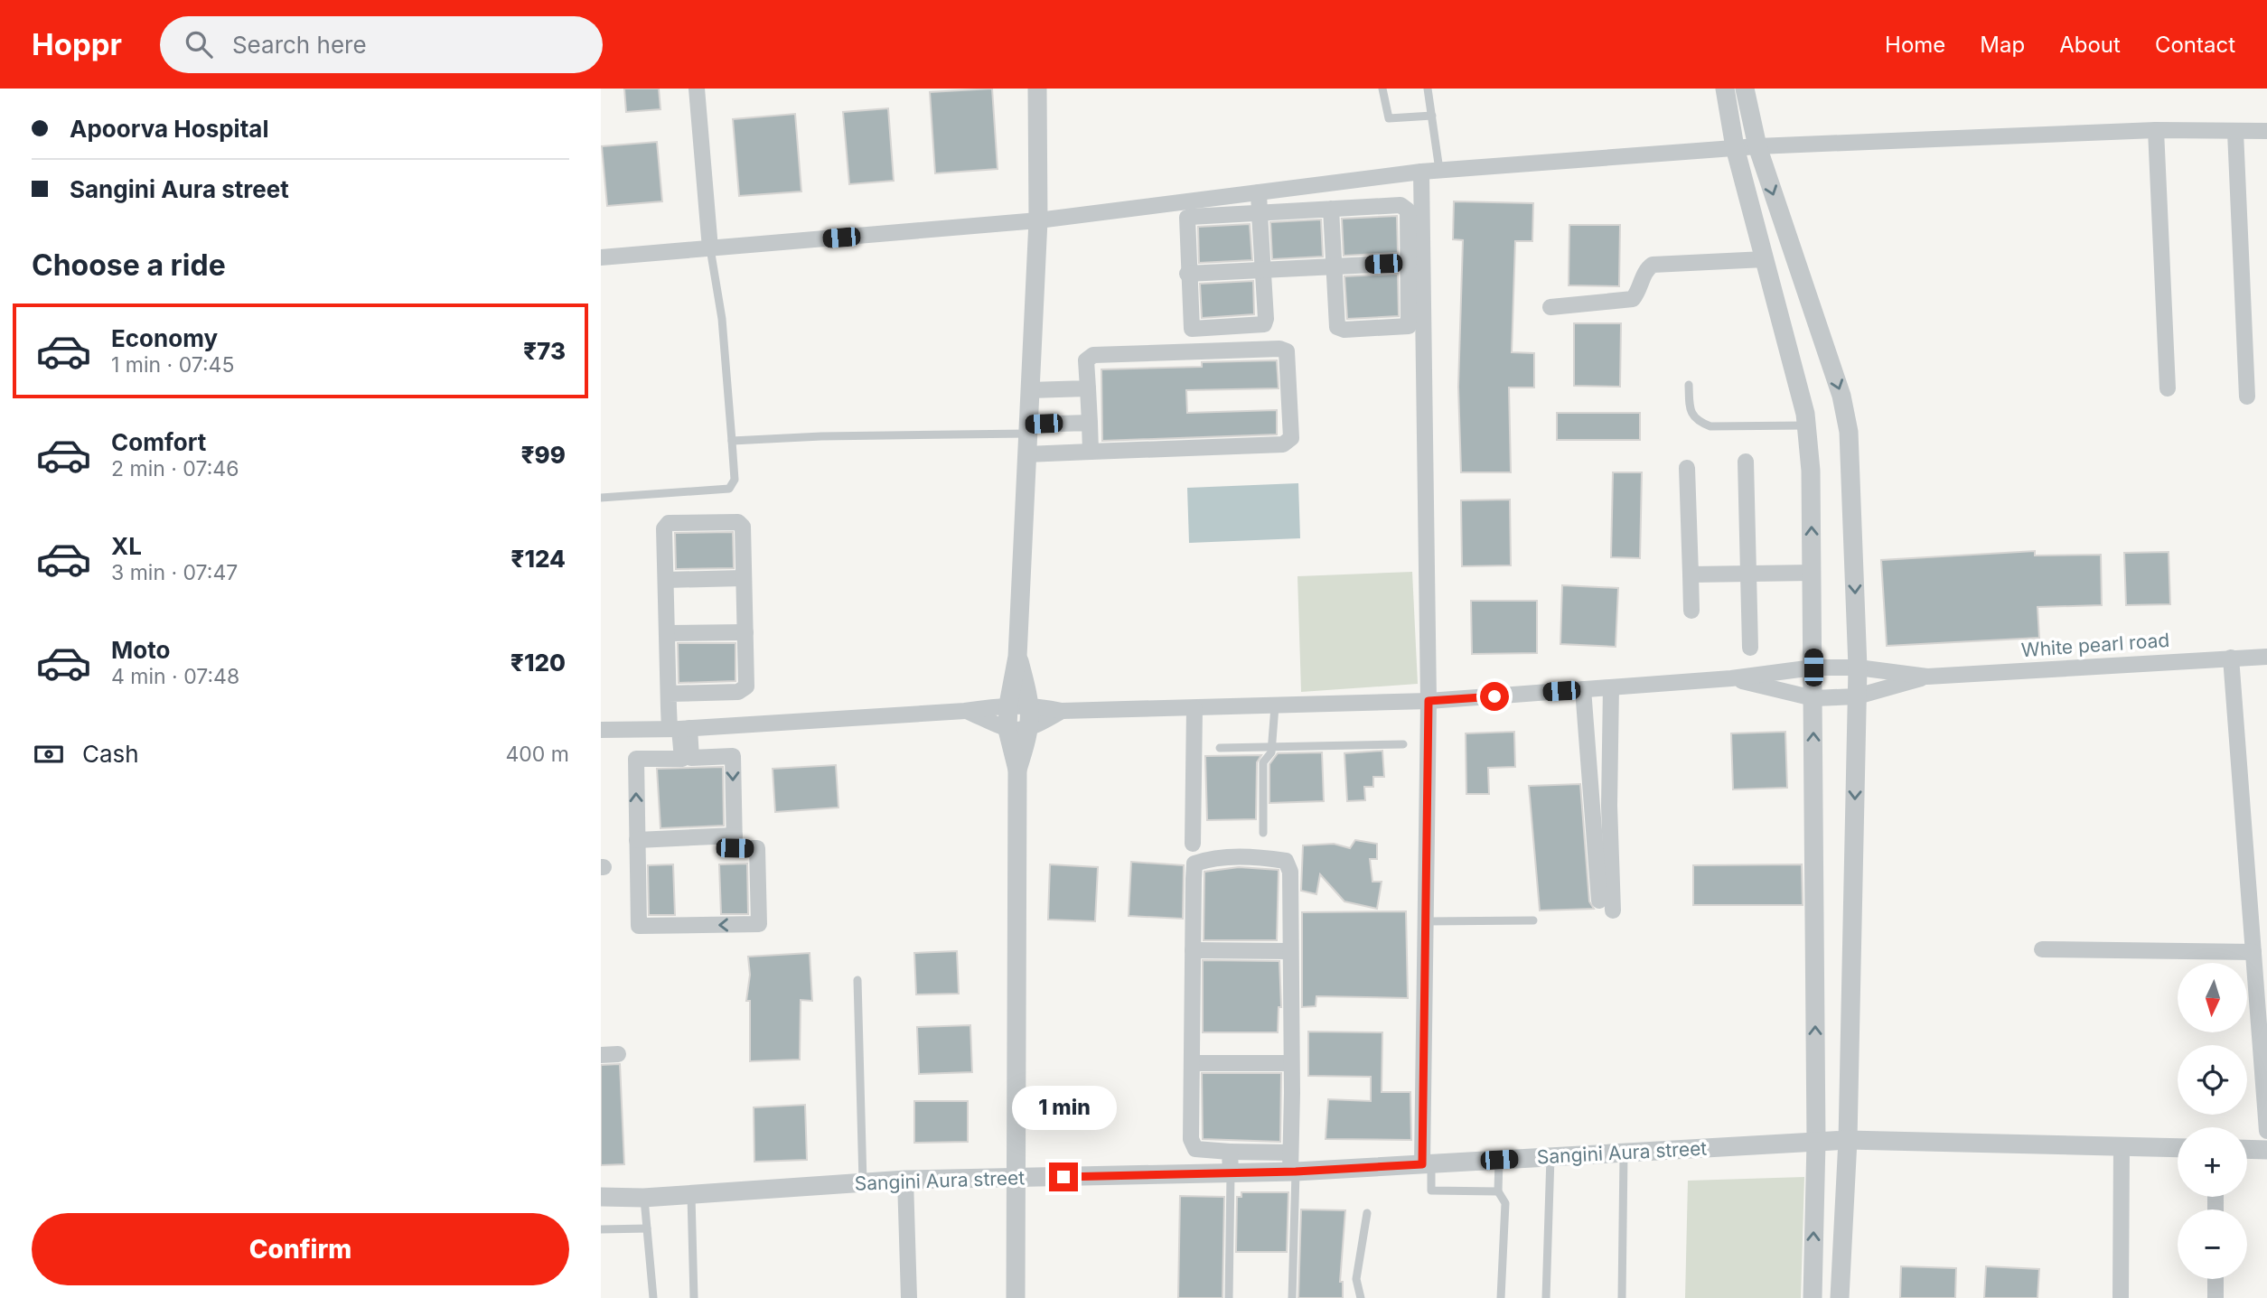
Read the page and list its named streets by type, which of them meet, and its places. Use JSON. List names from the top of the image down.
{
  "streets": {
    "street": ["White pearl road", "Sangini Aura street"]
  },
  "north": "bottom",
  "page": {
    "header": "Hoppr",
    "search": "Search here",
    "nav": [
      "Home",
      "Map",
      "About",
      "Contact"
    ],
    "banner": ["Apoorva Hospital", "Sangini Aura street"],
    "heading": "Choose a ride",
    "list": [
      {
        "name": "Economy",
        "note": "1 min · 07:45",
        "value": "₹73"
      },
      {
        "name": "Comfort",
        "note": "2 min · 07:46",
        "value": "₹99"
      },
      {
        "name": "XL",
        "note": "3 min · 07:47",
        "value": "₹124"
      },
      {
        "name": "Moto",
        "note": "4 min · 07:48",
        "value": "₹120"
      }
    ],
    "pay": ["Cash", "400 m"],
    "map_buttons": ["+", "−"],
    "bubble": "1 min",
    "buttons": "Confirm"
  }
}
